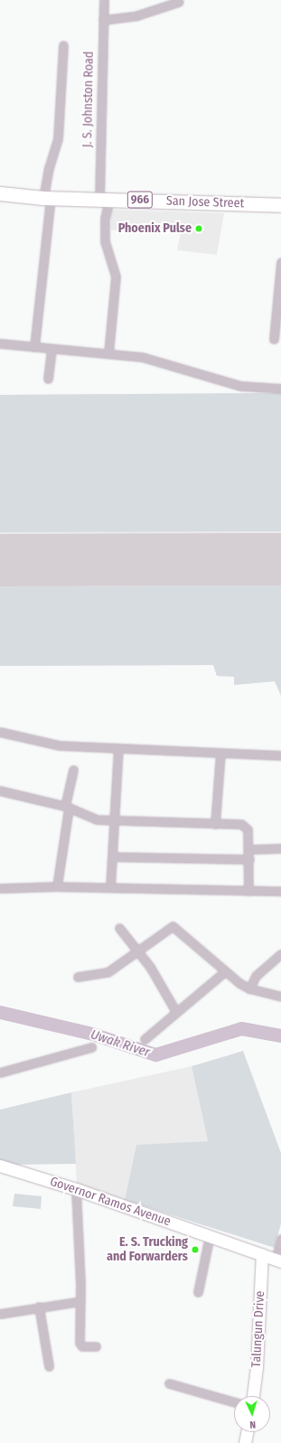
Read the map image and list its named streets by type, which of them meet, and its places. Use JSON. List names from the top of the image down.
{
  "streets": {
    "main road": [
      "966",
      "San Jose Street",
      "Governor Ramos Avenue",
      "Talungun Drive"
    ],
    "street": ["J. S. Johnston Road"]
  },
  "crossings": [
    ["J. S. Johnston Road", "San Jose Street"],
    ["Governor Ramos Avenue", "Talungun Drive"]
  ],
  "water": ["Uwak River"],
  "places": ["Phoenix Pulse", "E. S. Trucking and Forwarders"],
  "north": "bottom"
}
